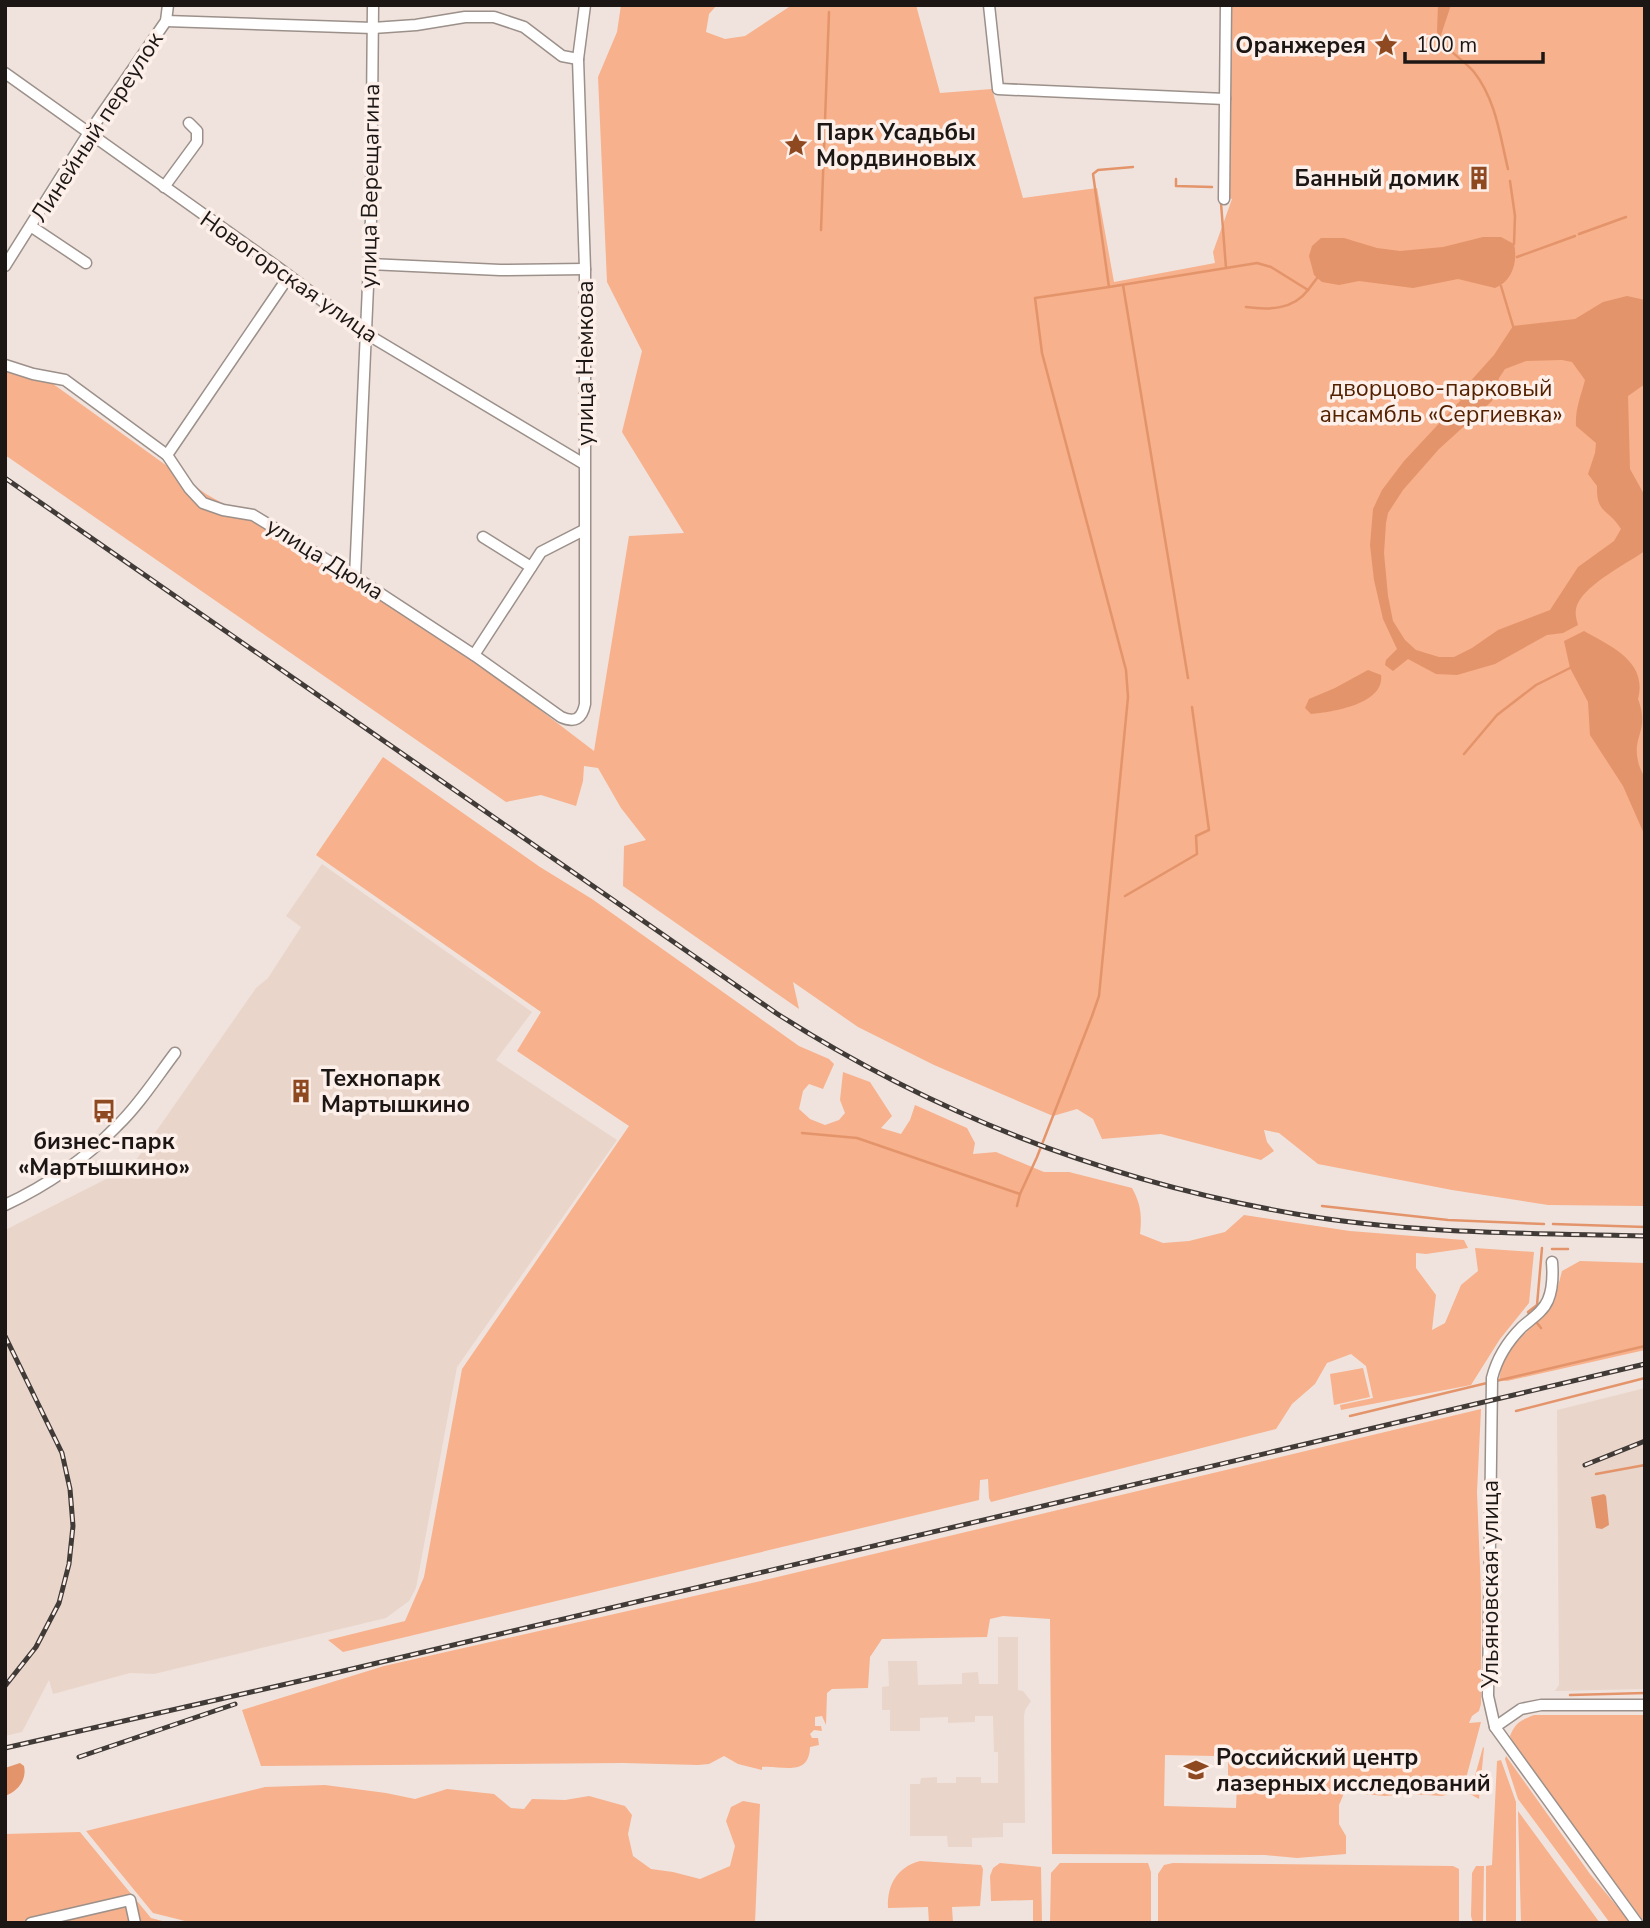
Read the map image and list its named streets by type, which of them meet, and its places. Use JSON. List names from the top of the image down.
{
  "streets": {
    "street": [
      "Линейный переулок",
      "улица Верещагина",
      "Новогорская улица",
      "улица Немкова",
      "улица Дюма",
      "Ульяновская улица"
    ]
  },
  "crossings": [
    ["Линейный переулок", "Новогорская улица"],
    ["улица Верещагина", "Новогорская улица"],
    ["улица Верещагина", "улица Дюма"],
    ["Новогорская улица", "улица Немкова"],
    ["улица Немкова", "улица Дюма"]
  ],
  "parks": ["дворцово-парковый ансамбль «Сергиевка»"],
  "places": {
    "place": ["Оранжерея", "Парк Усадьбы Мордвиновых"],
    "building": ["Банный домик", "Технопарк Мартышкино"],
    "bus stop": ["бизнес-парк «Мартышкино»"],
    "school or university": ["Российский центр лазерных исследований"]
  },
  "scale_bar": "100 m"
}
